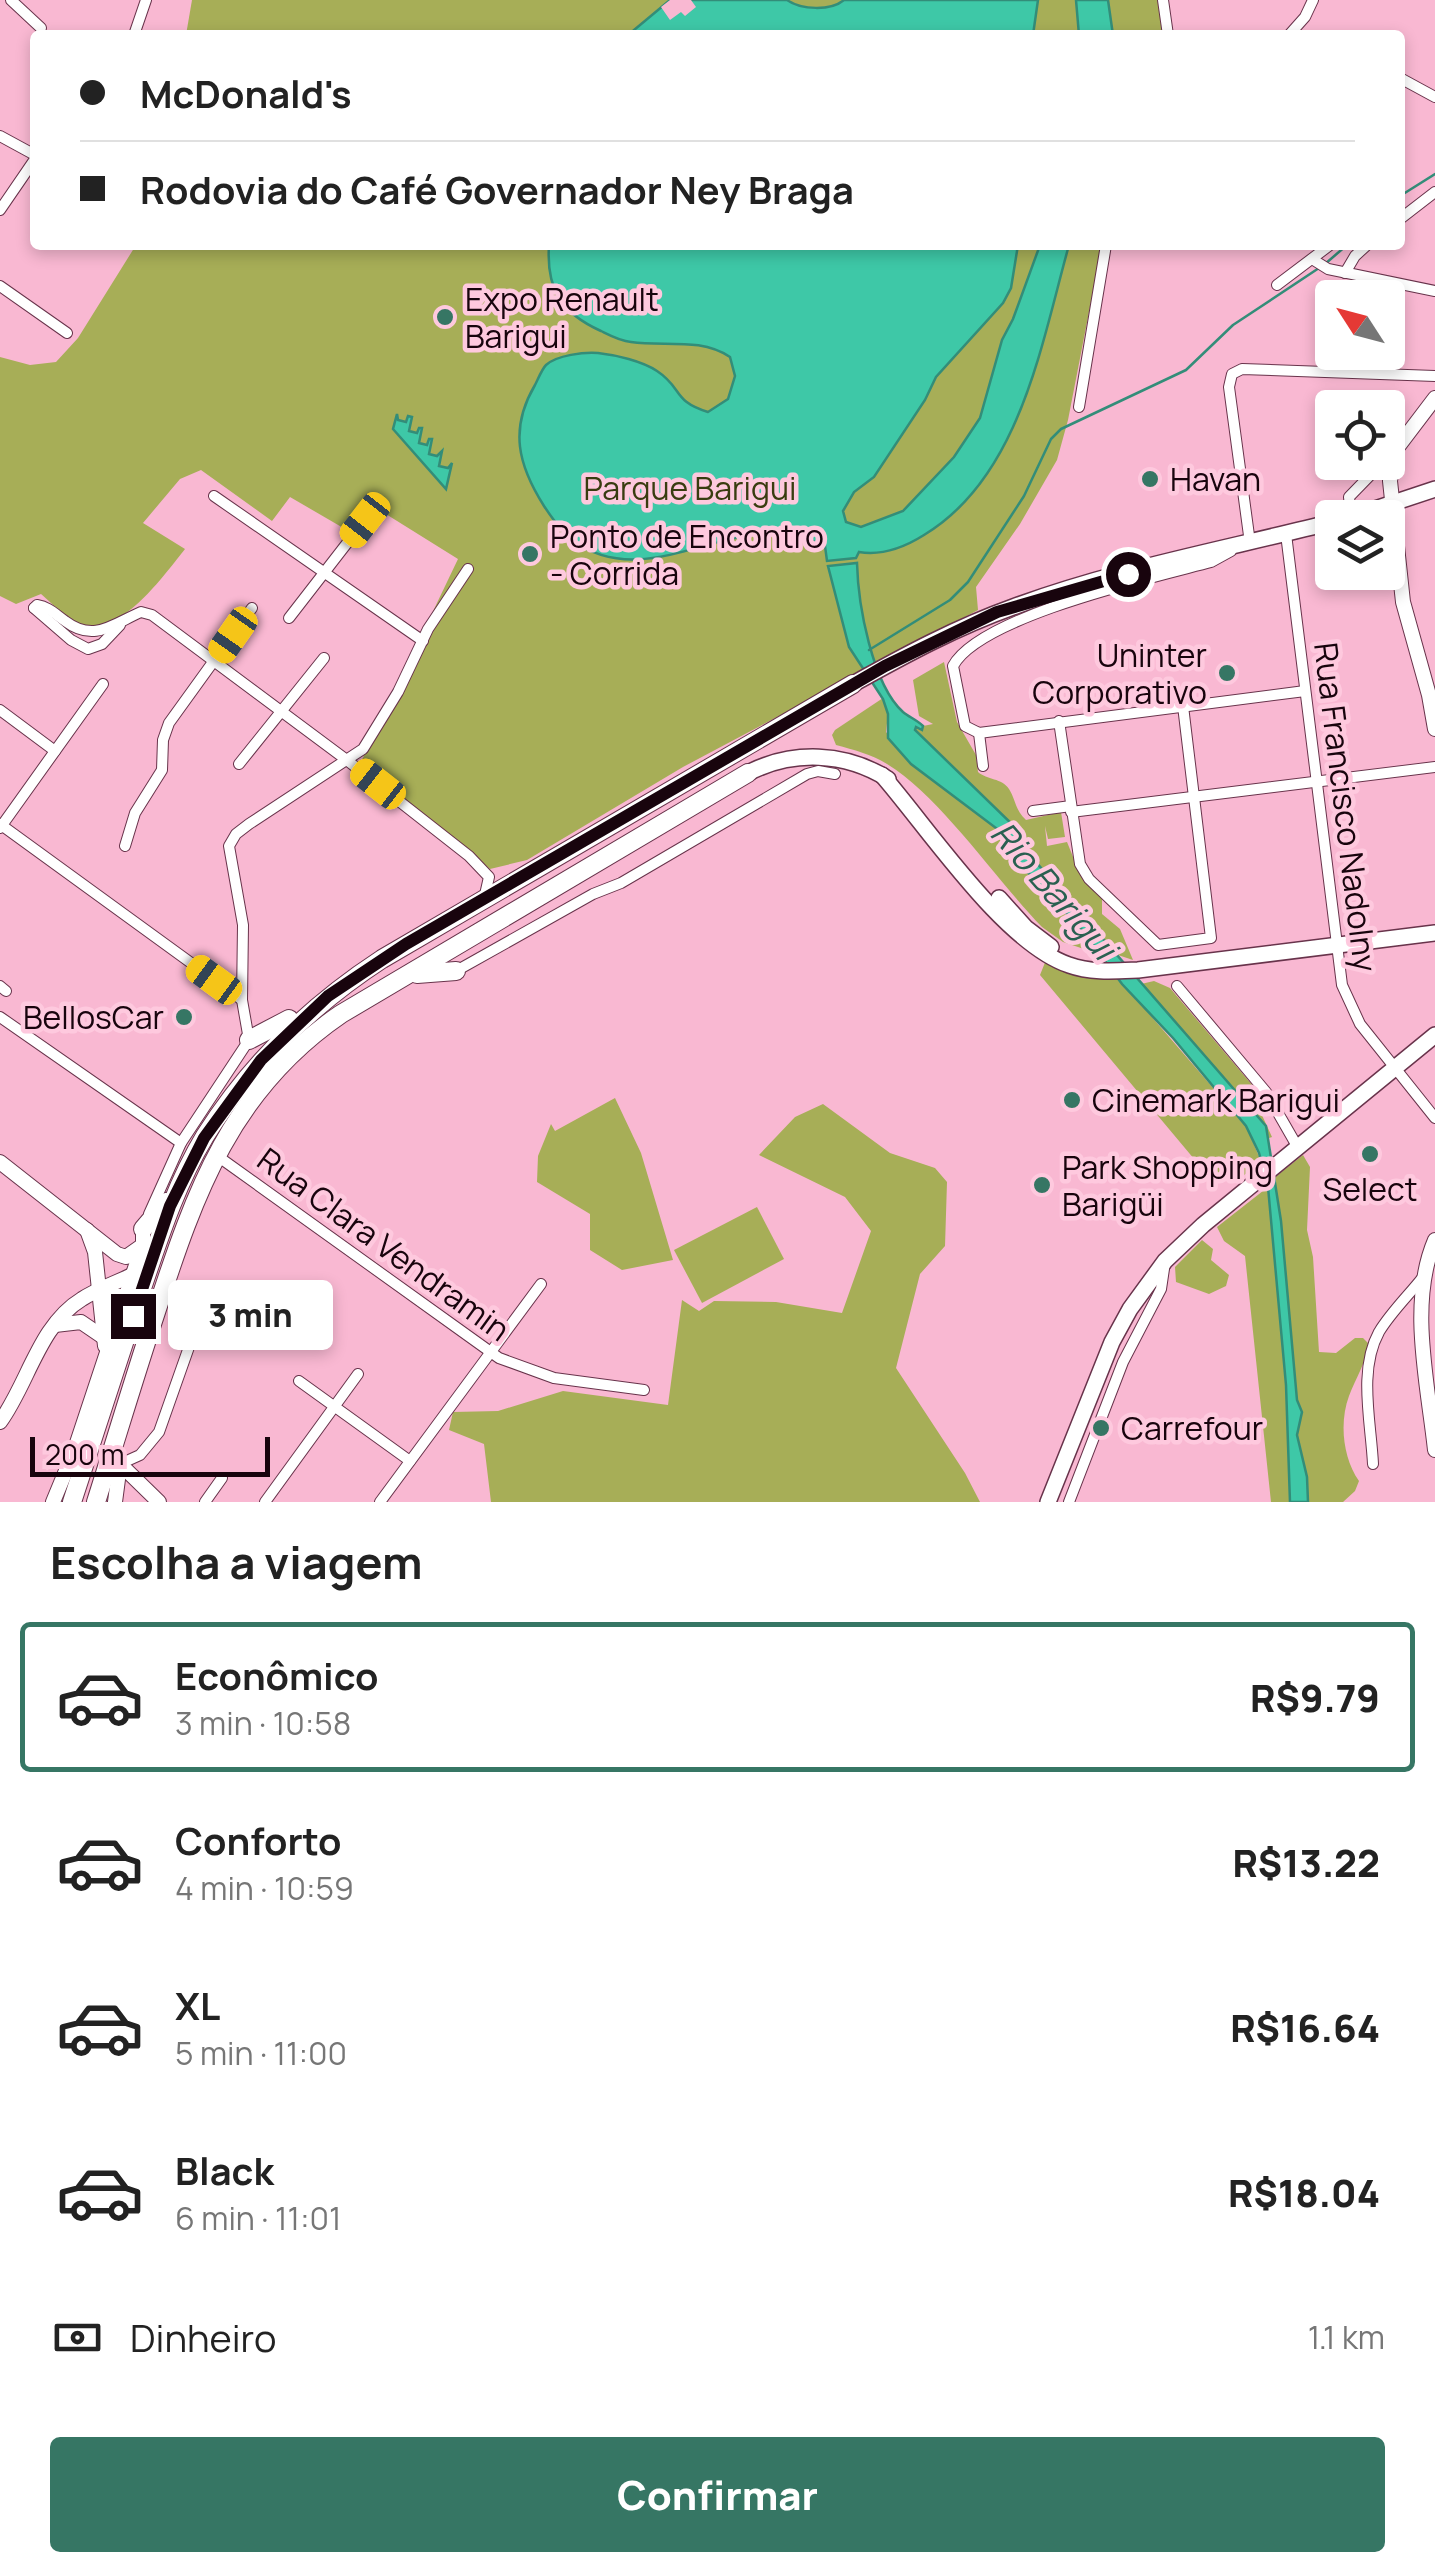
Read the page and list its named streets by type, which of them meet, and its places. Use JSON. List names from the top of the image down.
{
  "streets": {
    "street": ["Rua Francisco Nadolny", "Rua Clara Vendramin"]
  },
  "water": ["Rio Barigui"],
  "parks": ["Parque Barigui"],
  "places": [
    "Expo Renault Barigui",
    "Havan",
    "Ponto de Encontro - Corrida",
    "Uninter Corporativo",
    "BellosCar",
    "Cinemark Barigui",
    "Select",
    "Park Shopping Barigüi",
    "Carrefour"
  ],
  "scale_bar": "200 m",
  "north": "top left",
  "page": {
    "banner": ["McDonald's", "Rodovia do Café Governador Ney Braga"],
    "bubble": "3 min",
    "scale": "200 m",
    "heading": "Escolha a viagem",
    "list": [
      {
        "name": "Econômico",
        "note": "3 min · 10:58",
        "value": "R$9.79"
      },
      {
        "name": "Conforto",
        "note": "4 min · 10:59",
        "value": "R$13.22"
      },
      {
        "name": "XL",
        "note": "5 min · 11:00",
        "value": "R$16.64"
      },
      {
        "name": "Black",
        "note": "6 min · 11:01",
        "value": "R$18.04"
      }
    ],
    "pay": ["Dinheiro", "1.1 km"],
    "buttons": "Confirmar"
  }
}
